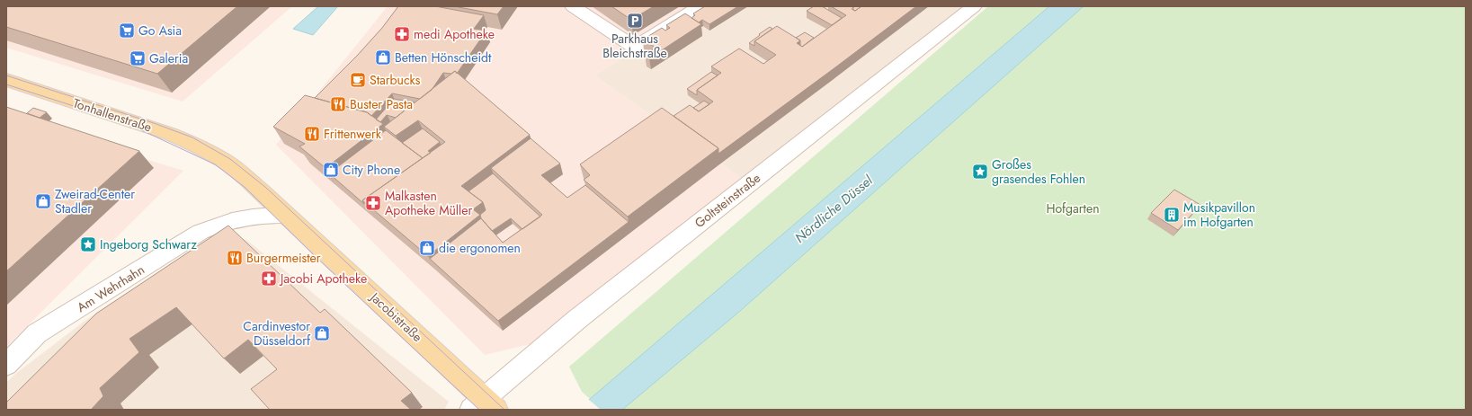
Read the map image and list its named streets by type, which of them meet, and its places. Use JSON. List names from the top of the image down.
{
  "streets": {
    "main road": ["Tonhallenstraße", "Jacobistraße"],
    "street": ["Goltsteinstraße", "Am Wehrhahn"]
  },
  "crossings": [
    ["Tonhallenstraße", "Jacobistraße"],
    ["Goltsteinstraße", "Jacobistraße"],
    ["Am Wehrhahn", "Jacobistraße"]
  ],
  "water": ["Nördliche Düssel"],
  "parks": ["Hofgarten"],
  "places": {
    "parking": ["Parkhaus Bleichstraße"],
    "supermarket": ["Go Asia", "Galeria"],
    "pharmacy": ["medi Apotheke", "Malkasten Apotheke Müller", "Jacobi Apotheke"],
    "shop": [
      "Betten Hönscheidt",
      "City Phone",
      "Zweirad-Center Stadler",
      "die ergonomen",
      "Cardinvestor Düsseldorf"
    ],
    "cafe": ["Starbucks"],
    "restaurant": ["Buster Pasta", "Frittenwerk", "Burgermeister"],
    "place": ["Großes grasendes Fohlen", "Ingeborg Schwarz"],
    "building": ["Musikpavillon im Hofgarten"]
  }
}
